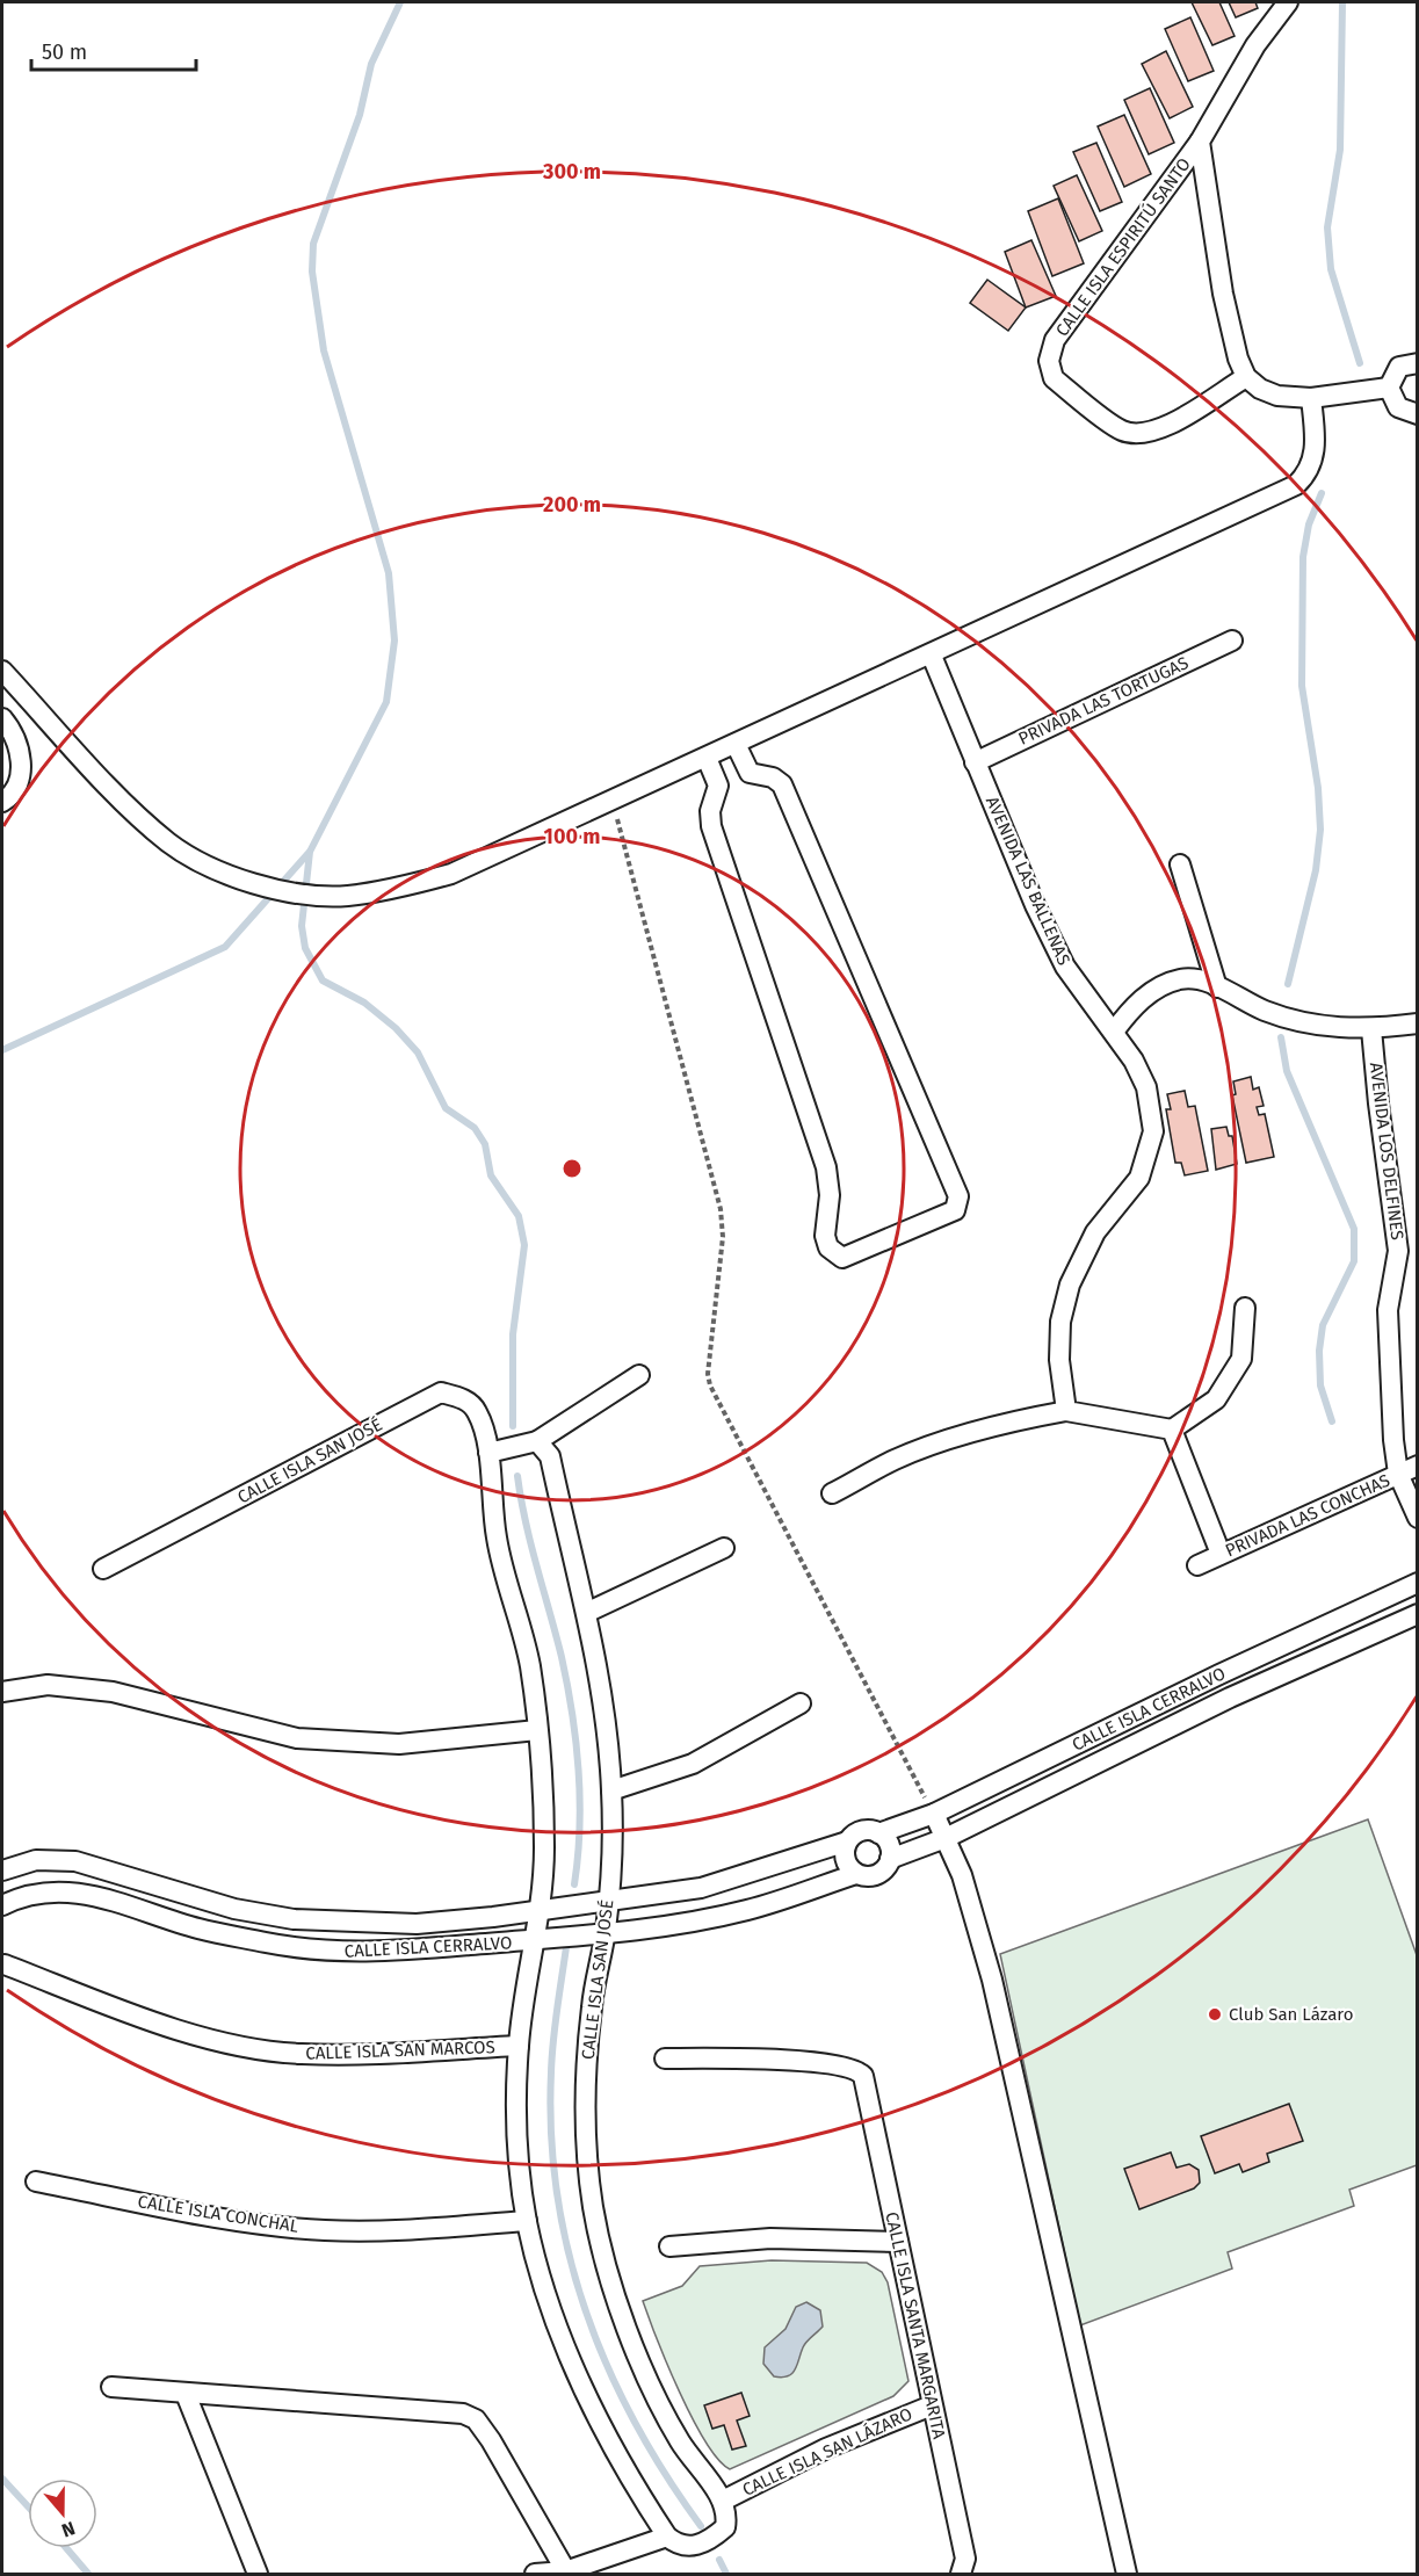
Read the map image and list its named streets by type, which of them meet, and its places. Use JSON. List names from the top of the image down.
{
  "streets": {
    "street": [
      "CALLE ISLA ESPIRITÚ SANTO",
      "PRIVADA LAS TORTUGAS",
      "AVENIDA LAS BALLENAS",
      "AVENIDA LOS DELFINES",
      "CALLE ISLA SAN JOSÉ",
      "PRIVADA LAS CONCHAS",
      "CALLE ISLA CERRALVO",
      "CALLE ISLA SAN MARCOS",
      "CALLE ISLA CONCHAL",
      "CALLE ISLA SANTA MARGARITA",
      "CALLE ISLA SAN LÁZARO"
    ]
  },
  "crossings": [
    ["PRIVADA LAS TORTUGAS", "AVENIDA LAS BALLENAS"],
    ["AVENIDA LOS DELFINES", "PRIVADA LAS CONCHAS"],
    ["CALLE ISLA SAN JOSÉ", "CALLE ISLA CERRALVO"],
    ["CALLE ISLA SAN JOSÉ", "CALLE ISLA SAN MARCOS"],
    ["CALLE ISLA SAN JOSÉ", "CALLE ISLA CONCHAL"],
    ["CALLE ISLA SAN JOSÉ", "CALLE ISLA SAN LÁZARO"],
    ["CALLE ISLA SANTA MARGARITA", "CALLE ISLA SAN LÁZARO"]
  ],
  "places": ["Club San Lázaro"],
  "scale_bar": "50 m",
  "north": "bottom",
  "rings": ["300 m", "200 m", "100 m"]
}
